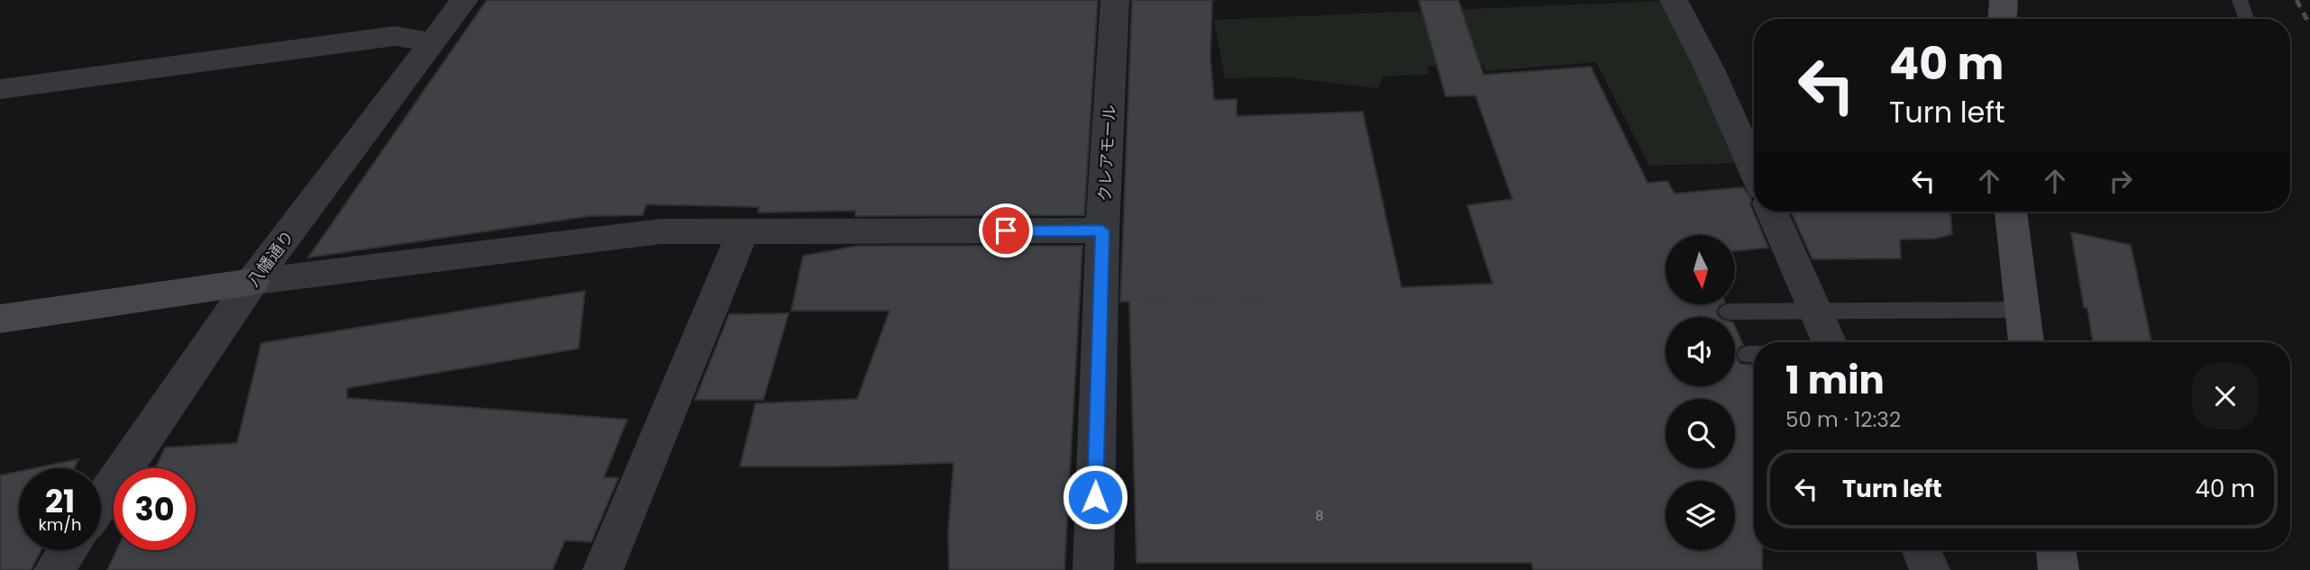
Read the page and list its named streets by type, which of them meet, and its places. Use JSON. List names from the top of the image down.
{
  "streets": {
    "street": ["クレアモール", "八幡通り"]
  },
  "house_numbers": ["8"],
  "north": "bottom",
  "page": {
    "turn": ["40 m", "Turn left"],
    "heading": ["1 min", "50 m · 12:32"],
    "list": [
      {
        "name": "Turn left",
        "value": "40 m"
      }
    ],
    "speed": "21 km/h",
    "limit": "30"
  }
}
